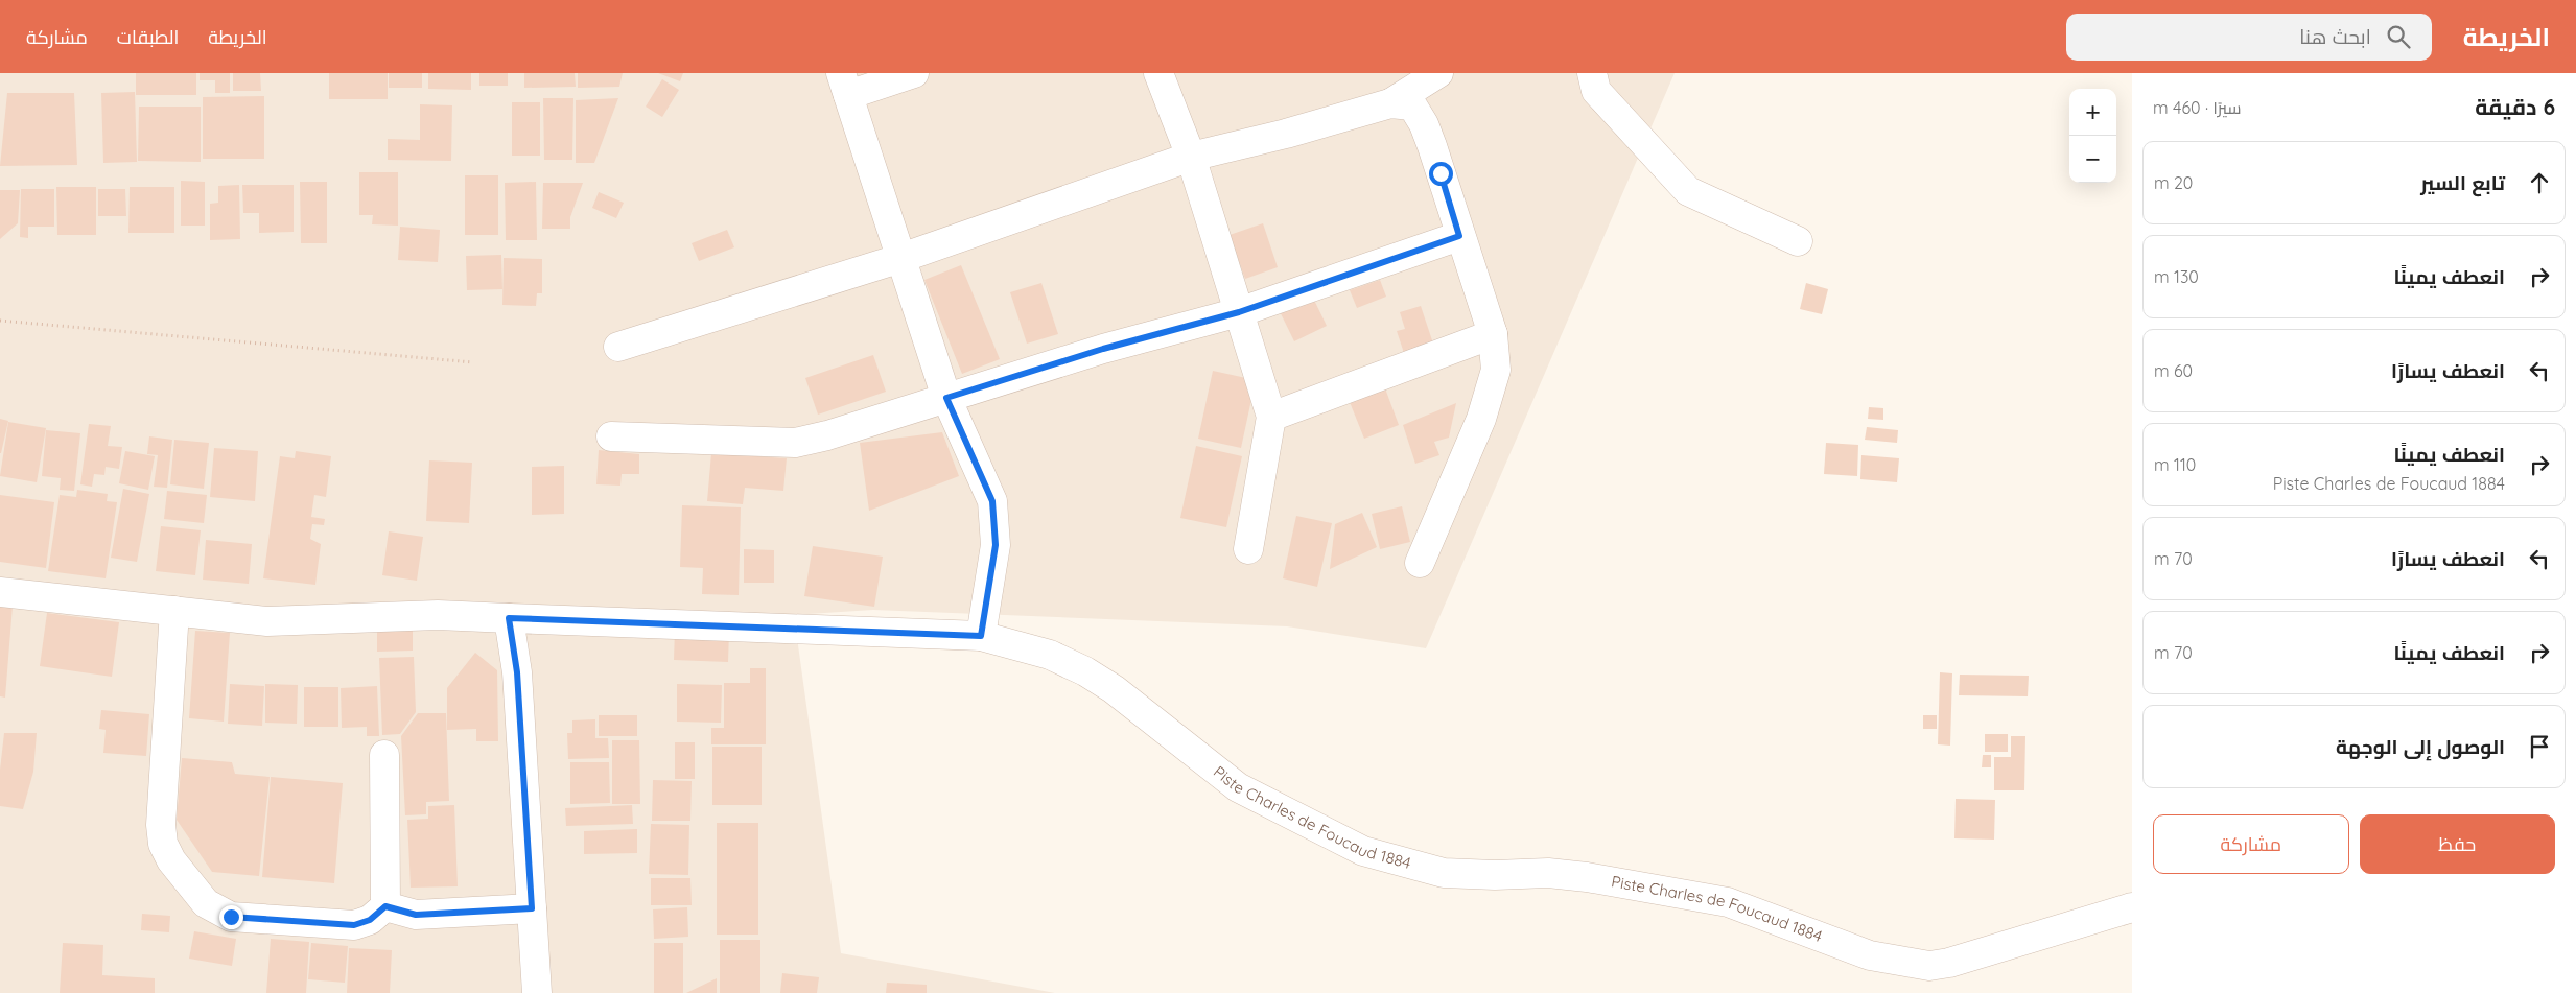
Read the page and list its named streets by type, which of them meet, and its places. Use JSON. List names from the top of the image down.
{
  "streets": {
    "street": ["Piste Charles de Foucaud 1884"]
  },
  "page": {
    "header": "الخريطة",
    "search": "ابحث هنا",
    "nav": ["الخريطة", "الطبقات", "مشاركة"],
    "heading": ["6 دقيقة", "سيرًا · 460 m"],
    "map_buttons": ["+", "−"],
    "list": [
      ["تابع السير", "20 m"],
      ["انعطف يمينًا", "130 m"],
      ["انعطف يسارًا", "60 m"],
      ["انعطف يمينًا", "Piste Charles de Foucaud 1884", "110 m"],
      ["انعطف يسارًا", "70 m"],
      ["انعطف يمينًا", "70 m"],
      "الوصول إلى الوجهة"
    ],
    "buttons": ["حفظ", "مشاركة"]
  }
}
